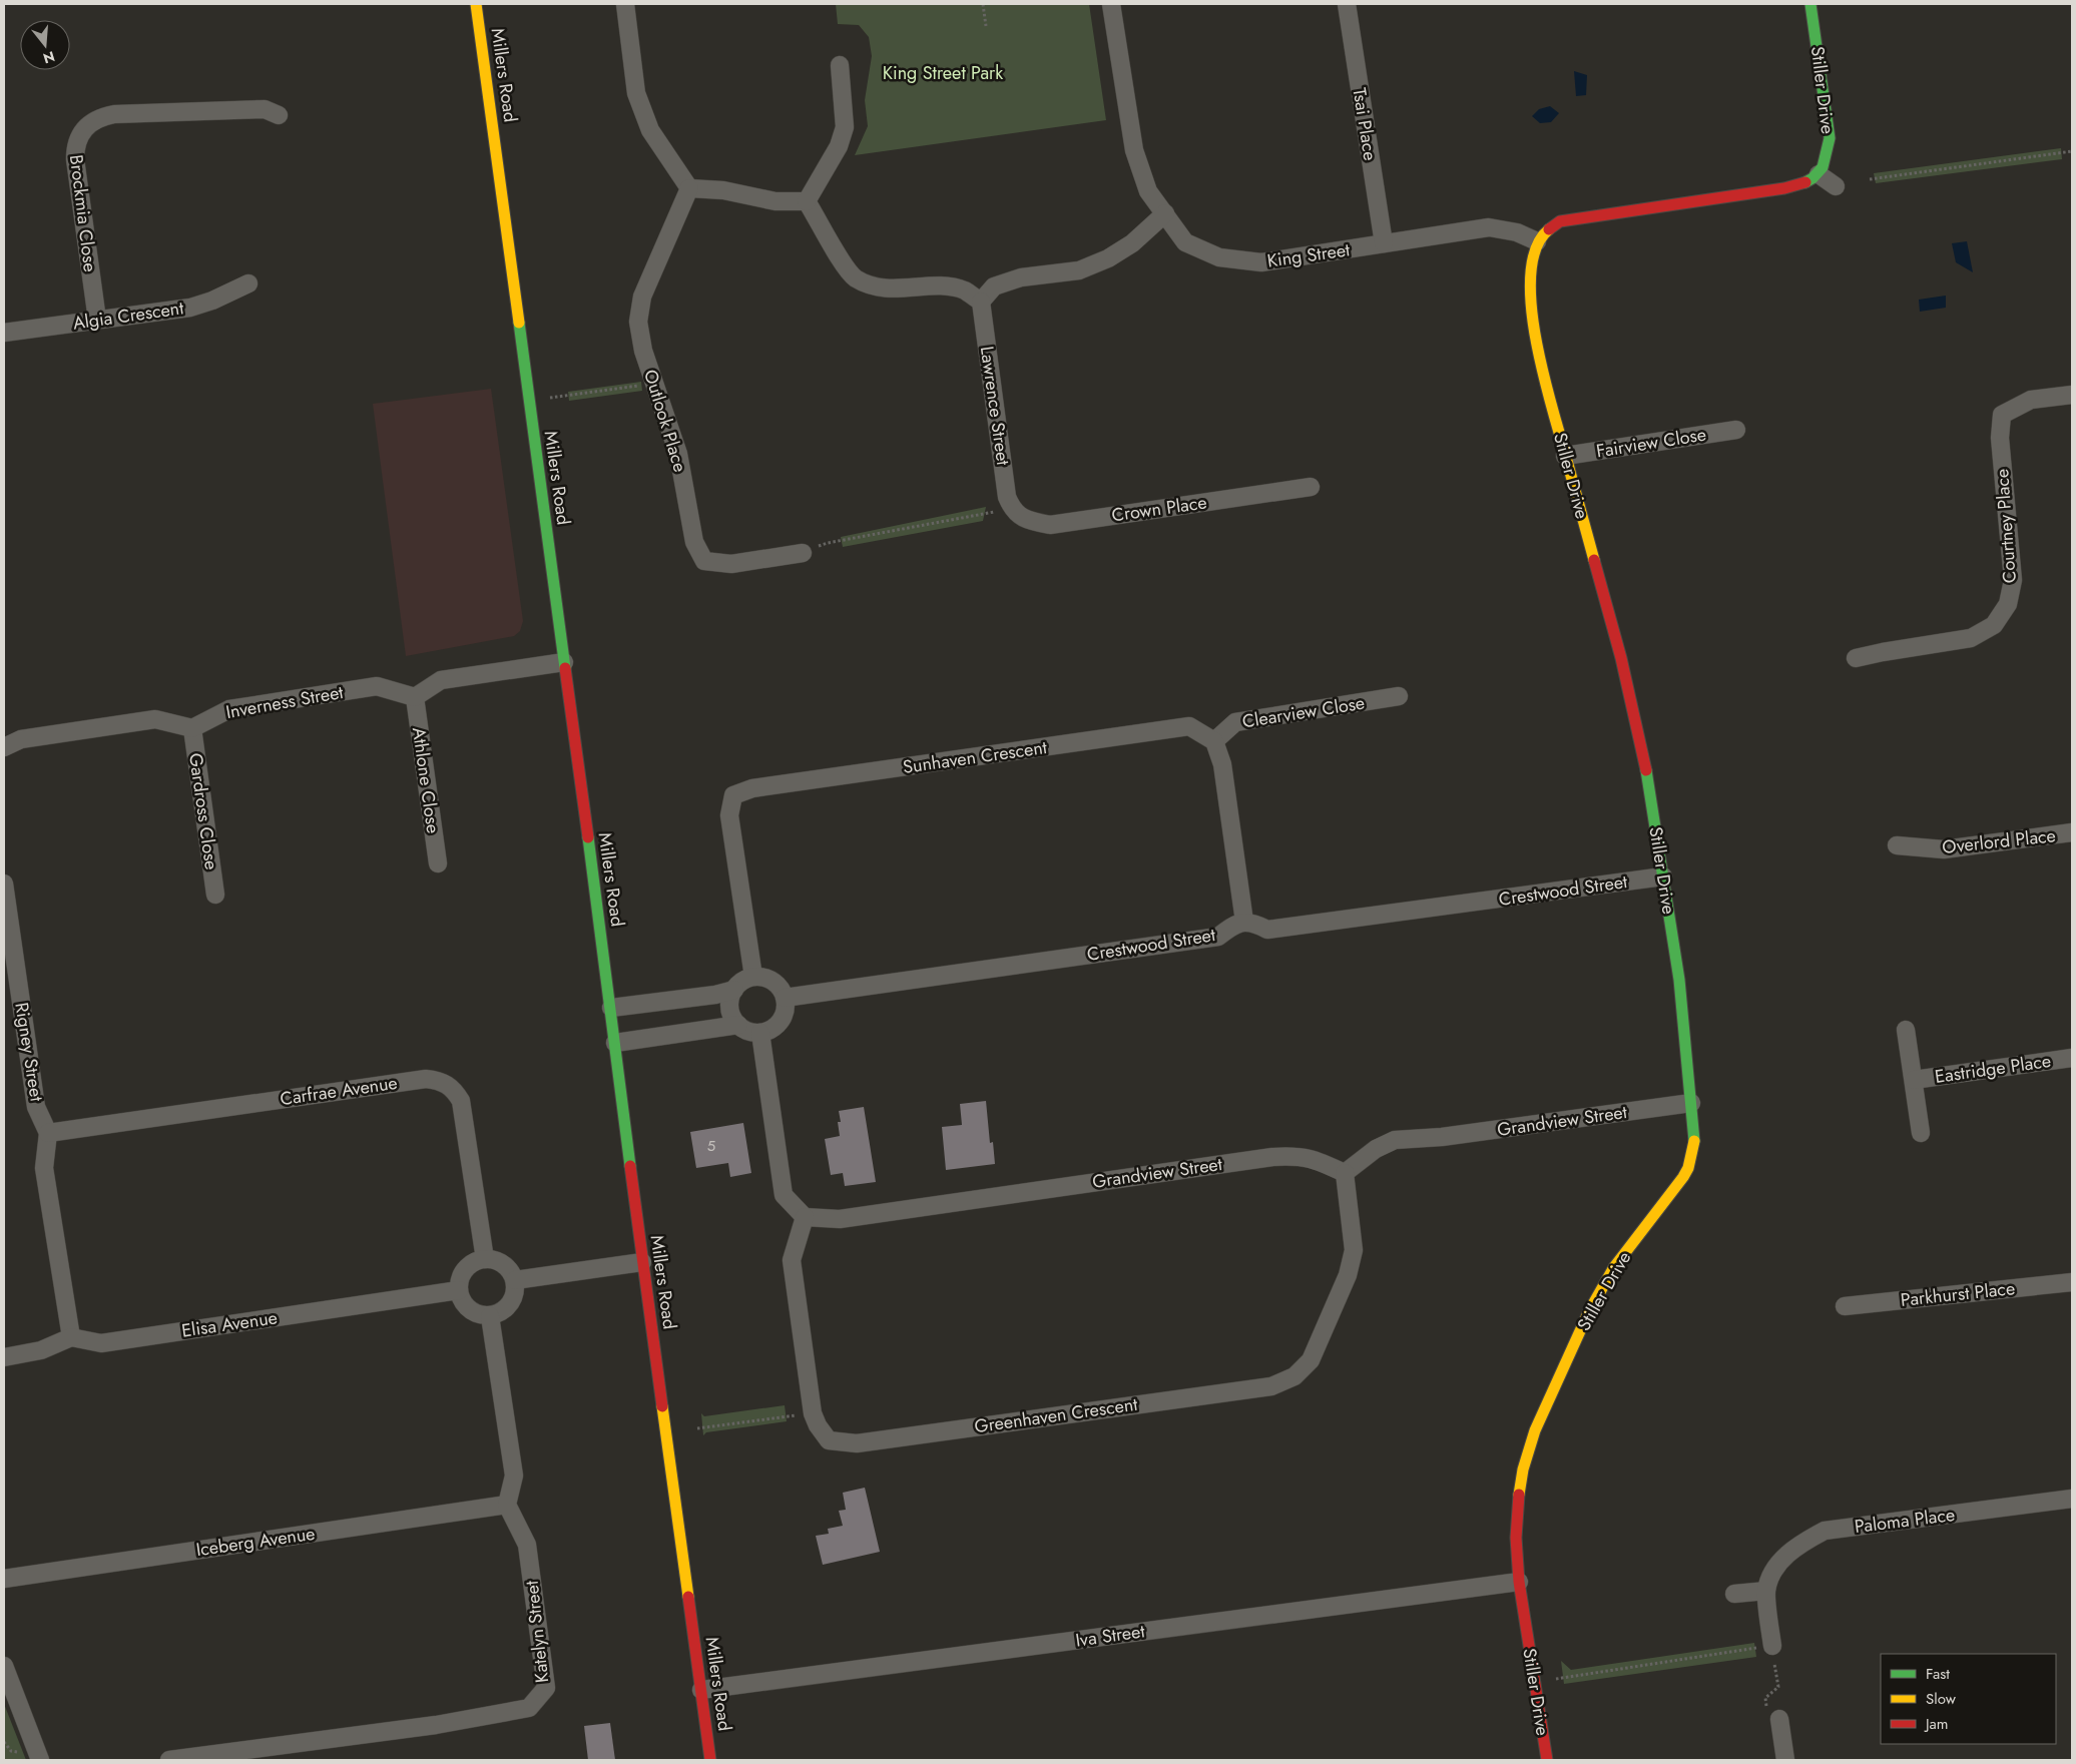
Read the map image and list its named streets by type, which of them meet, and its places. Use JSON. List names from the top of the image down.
{
  "streets": {
    "street": [
      "Millers Road",
      "Stiller Drive",
      "Tsai Place",
      "Brockmia Close",
      "King Street",
      "Algia Crescent",
      "Lawrence Street",
      "Outlook Place",
      "Fairview Close",
      "Crown Place",
      "Courtney Place",
      "Inverness Street",
      "Clearview Close",
      "Sunhaven Crescent",
      "Athlone Close",
      "Gardross Close",
      "Overlord Place",
      "Crestwood Street",
      "Rigney Street",
      "Eastridge Place",
      "Carfrae Avenue",
      "Grandview Street",
      "Parkhurst Place",
      "Elisa Avenue",
      "Greenhaven Crescent",
      "Paloma Place",
      "Iceberg Avenue",
      "Katelyn Street",
      "Iva Street"
    ]
  },
  "crossings": [
    ["Millers Road", "Iva Street"],
    ["Stiller Drive", "King Street"],
    ["Stiller Drive", "Fairview Close"],
    ["Stiller Drive", "Crestwood Street"],
    ["Stiller Drive", "Grandview Street"],
    ["Stiller Drive", "Iva Street"],
    ["Tsai Place", "King Street"],
    ["Brockmia Close", "Algia Crescent"],
    ["Lawrence Street", "Crown Place"],
    ["Inverness Street", "Athlone Close"],
    ["Inverness Street", "Gardross Close"],
    ["Clearview Close", "Sunhaven Crescent"],
    ["Sunhaven Crescent", "Crestwood Street"],
    ["Rigney Street", "Carfrae Avenue"],
    ["Carfrae Avenue", "Elisa Avenue"],
    ["Grandview Street", "Greenhaven Crescent"],
    ["Iceberg Avenue", "Katelyn Street"]
  ],
  "parks": ["King Street Park"],
  "house_numbers": ["5"],
  "legend": ["Fast", "Slow", "Jam"],
  "north": "bottom"
}
